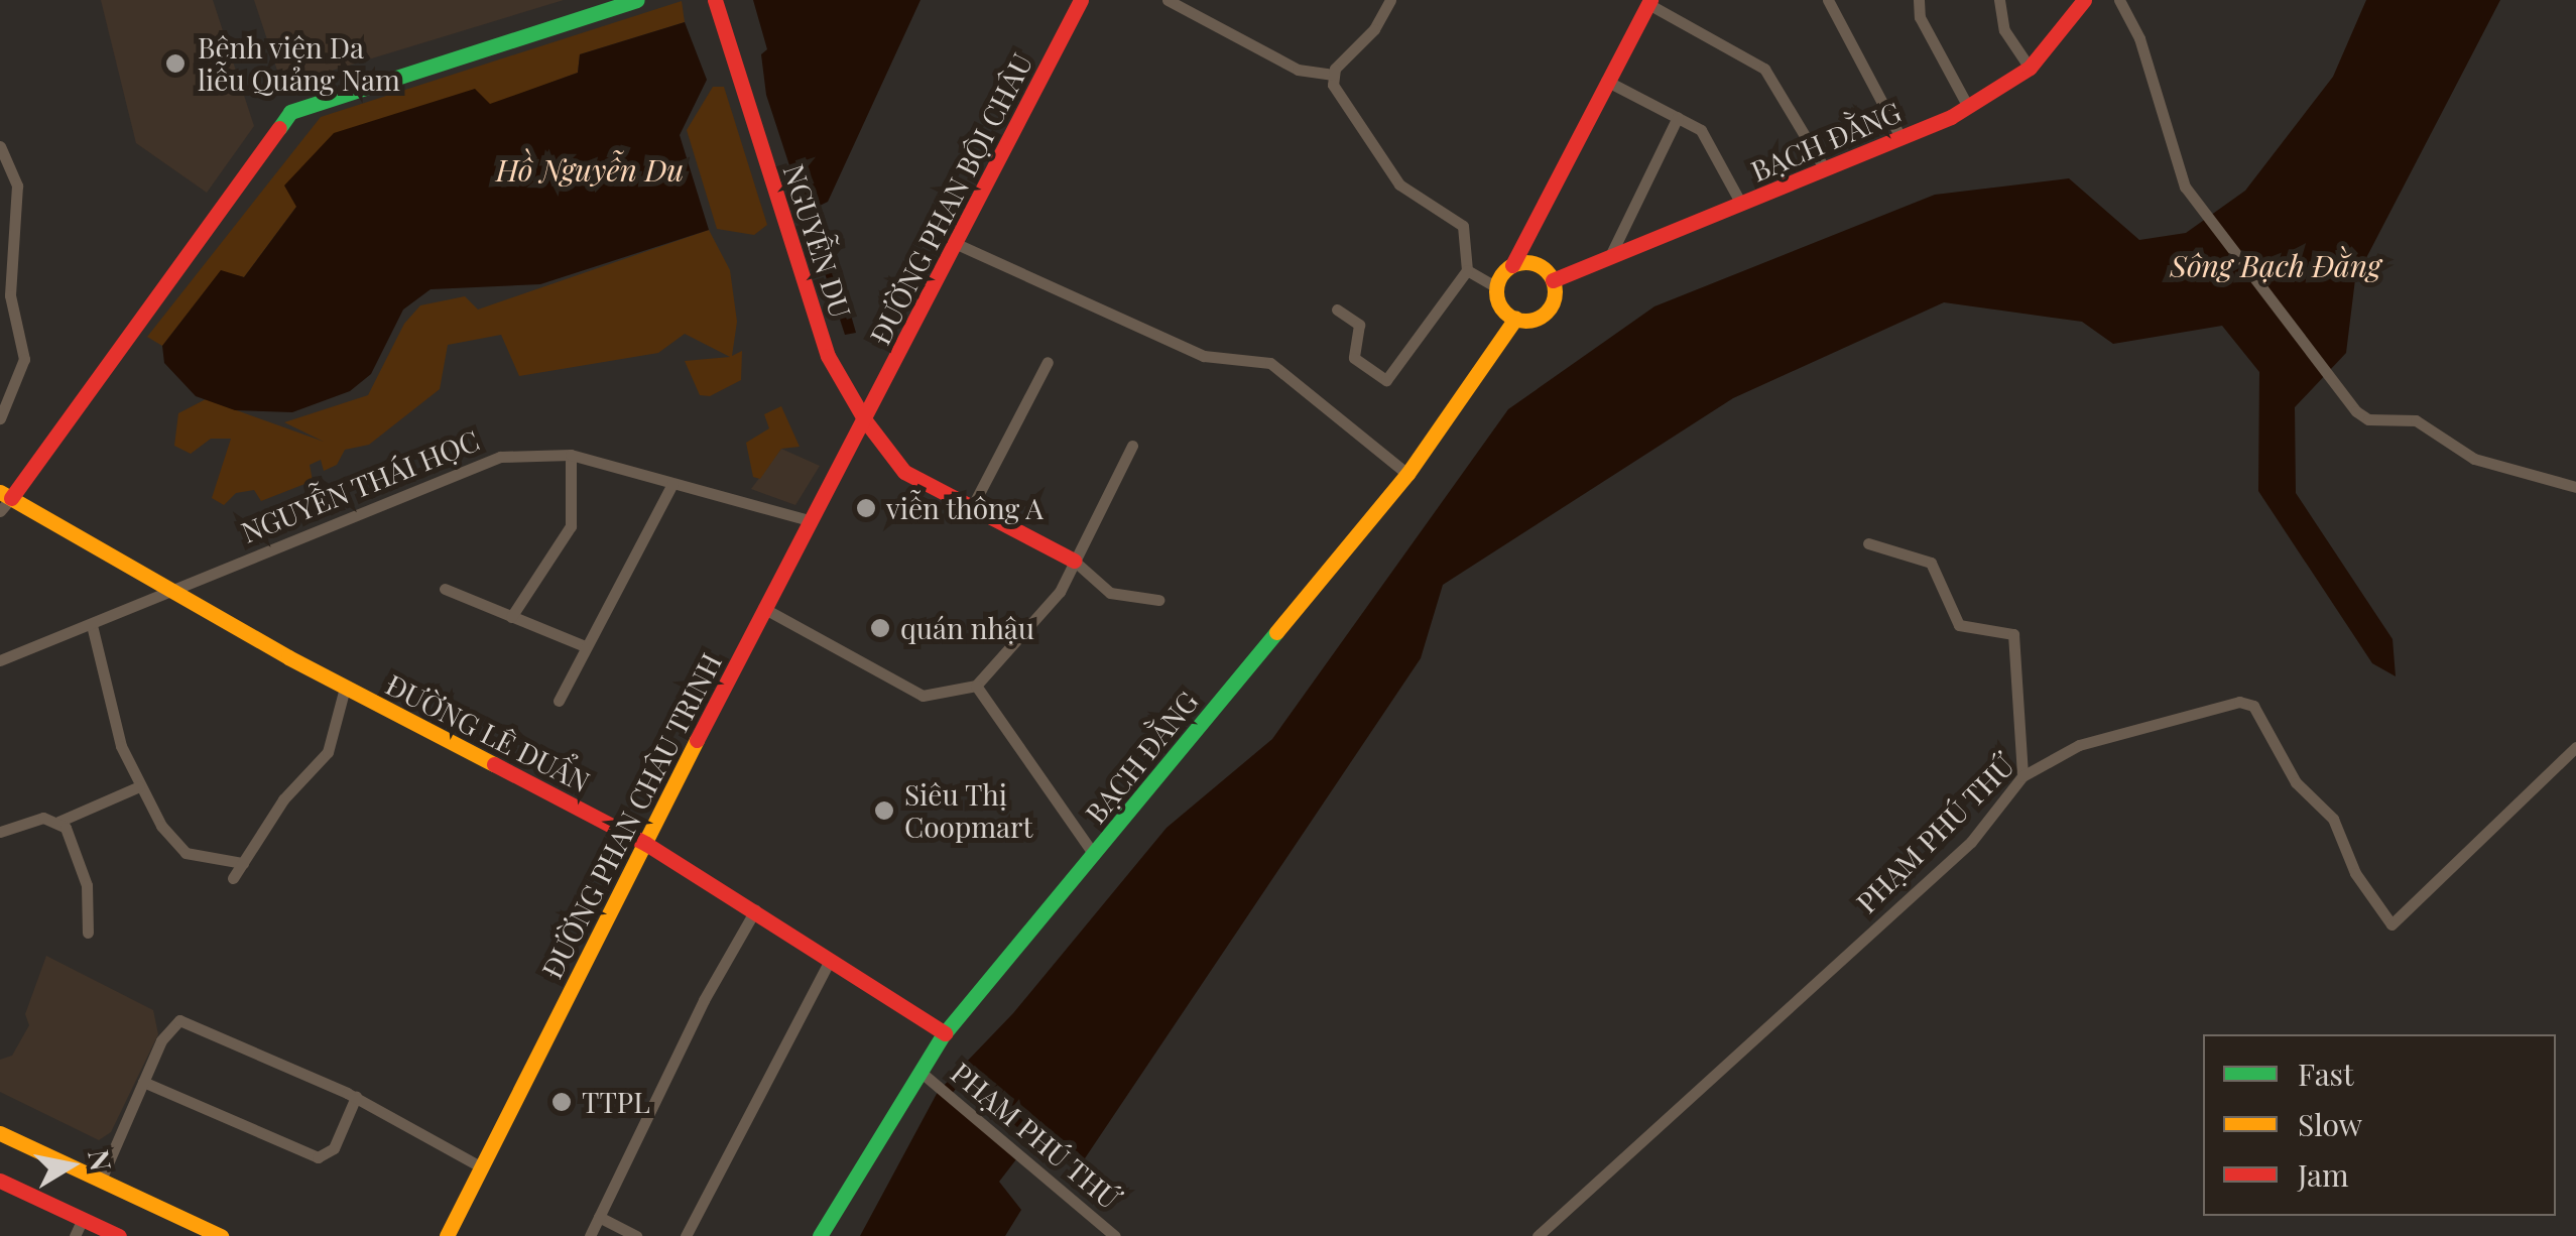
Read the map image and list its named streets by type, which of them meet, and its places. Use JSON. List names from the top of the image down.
{
  "streets": {
    "street": [
      "BẠCH ĐẰNG",
      "ĐƯỜNG PHAN BỘI CHÂU",
      "NGUYỄN DU",
      "NGUYỄN THÁI HỌC",
      "ĐƯỜNG LÊ DUẨN",
      "ĐƯỜNG PHAN CHÂU TRINH",
      "PHẠM PHÚ THỨ"
    ]
  },
  "crossings": [
    ["BẠCH ĐẰNG", "ĐƯỜNG LÊ DUẨN"],
    ["BẠCH ĐẰNG", "PHẠM PHÚ THỨ"],
    ["ĐƯỜNG PHAN BỘI CHÂU", "NGUYỄN DU"],
    ["ĐƯỜNG PHAN BỘI CHÂU", "ĐƯỜNG PHAN CHÂU TRINH"],
    ["NGUYỄN DU", "ĐƯỜNG PHAN CHÂU TRINH"],
    ["NGUYỄN THÁI HỌC", "ĐƯỜNG LÊ DUẨN"],
    ["NGUYỄN THÁI HỌC", "ĐƯỜNG PHAN CHÂU TRINH"],
    ["ĐƯỜNG LÊ DUẨN", "ĐƯỜNG PHAN CHÂU TRINH"]
  ],
  "water": ["Hồ Nguyễn Du", "Sông Bạch Đằng"],
  "places": [
    "Bệnh viện Da liễu Quảng Nam",
    "viễn thông A",
    "quán nhậu",
    "Siêu Thị Coopmart",
    "TTPL"
  ],
  "legend": ["Fast", "Slow", "Jam"],
  "north": "right"
}
